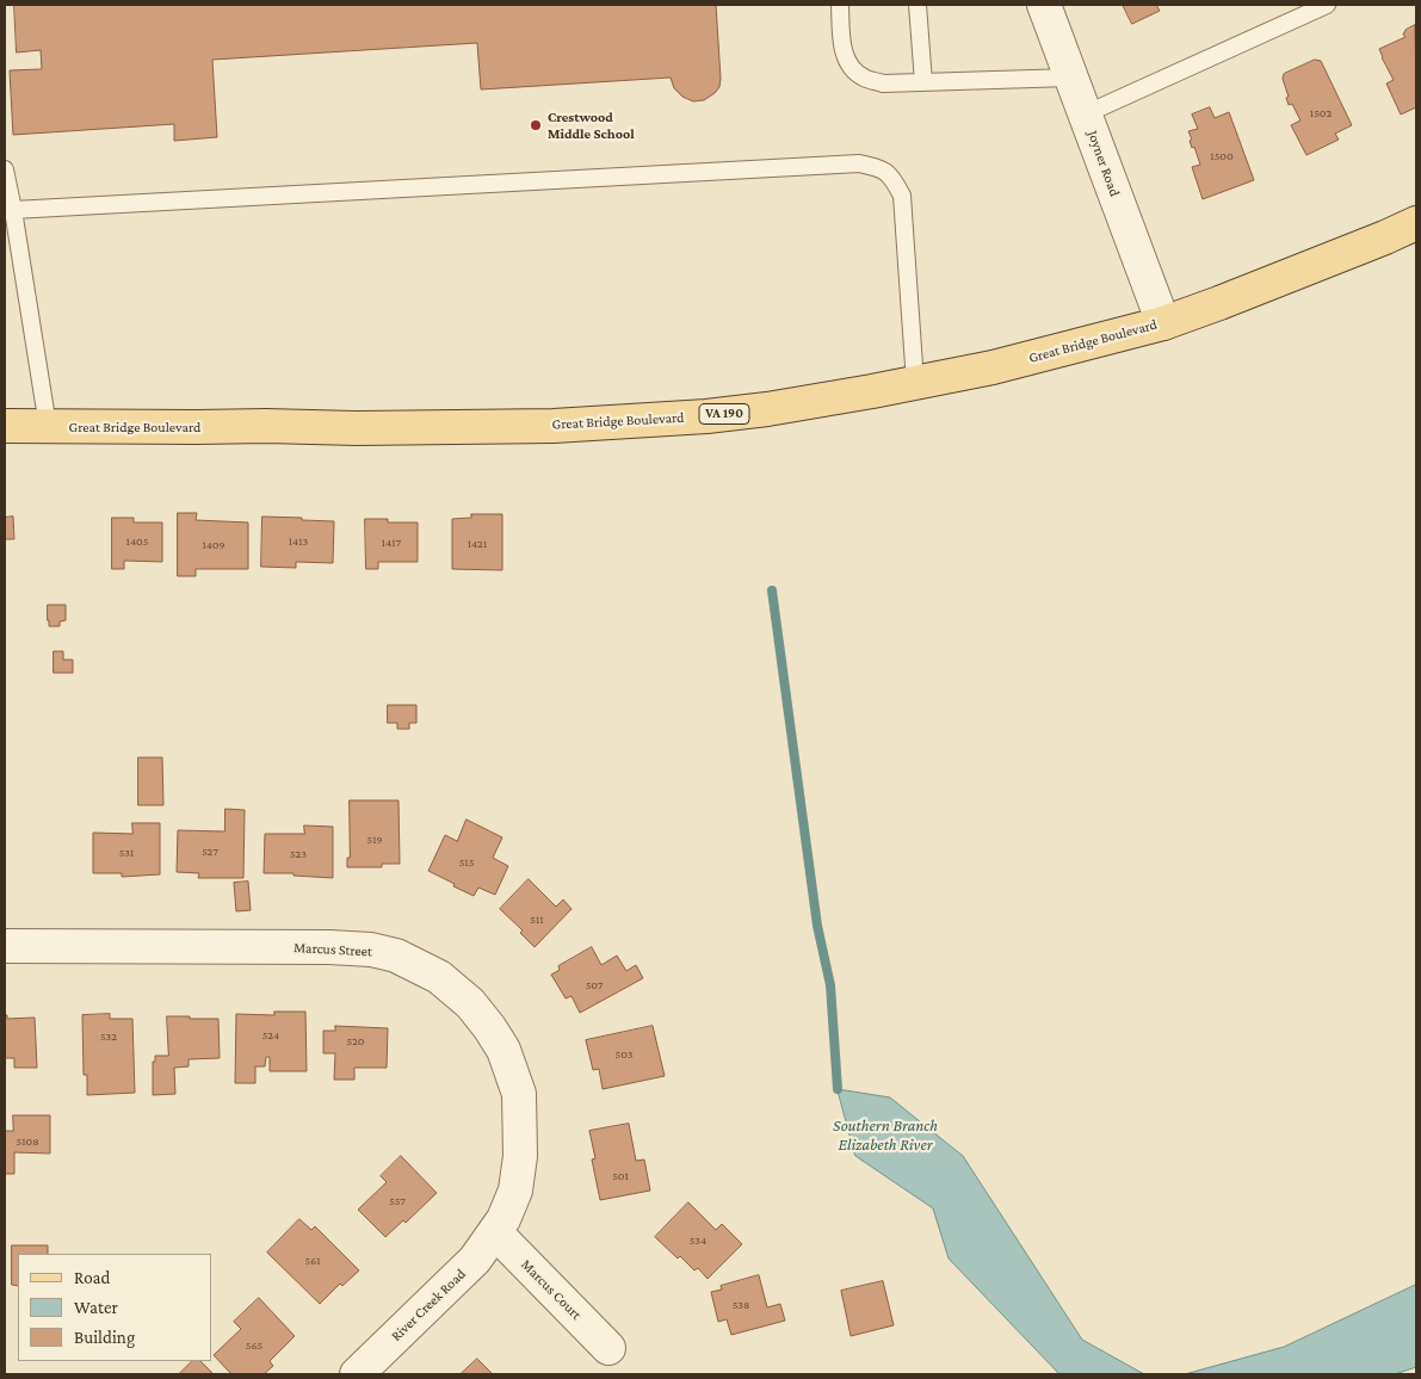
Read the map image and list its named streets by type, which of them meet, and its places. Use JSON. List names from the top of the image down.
{
  "streets": {
    "main road": ["Great Bridge Boulevard", "VA 190"],
    "street": [
      "Joyner Road",
      "Marcus Street",
      "Marcus Court",
      "River Creek Road"
    ]
  },
  "crossings": [
    ["Joyner Road", "Great Bridge Boulevard"],
    ["Marcus Street", "Marcus Court"],
    ["Marcus Street", "River Creek Road"],
    ["Marcus Court", "River Creek Road"]
  ],
  "water": ["Southern Branch Elizabeth River"],
  "places": ["Crestwood Middle School"],
  "house_numbers": [
    "1502",
    "1500",
    "1405",
    "1413",
    "1417",
    "1421",
    "1409",
    "519",
    "527",
    "531",
    "523",
    "515",
    "511",
    "507",
    "524",
    "532",
    "520",
    "503",
    "5108",
    "501",
    "557",
    "534",
    "561",
    "538",
    "565"
  ],
  "legend": ["Road", "Water", "Building"]
}
